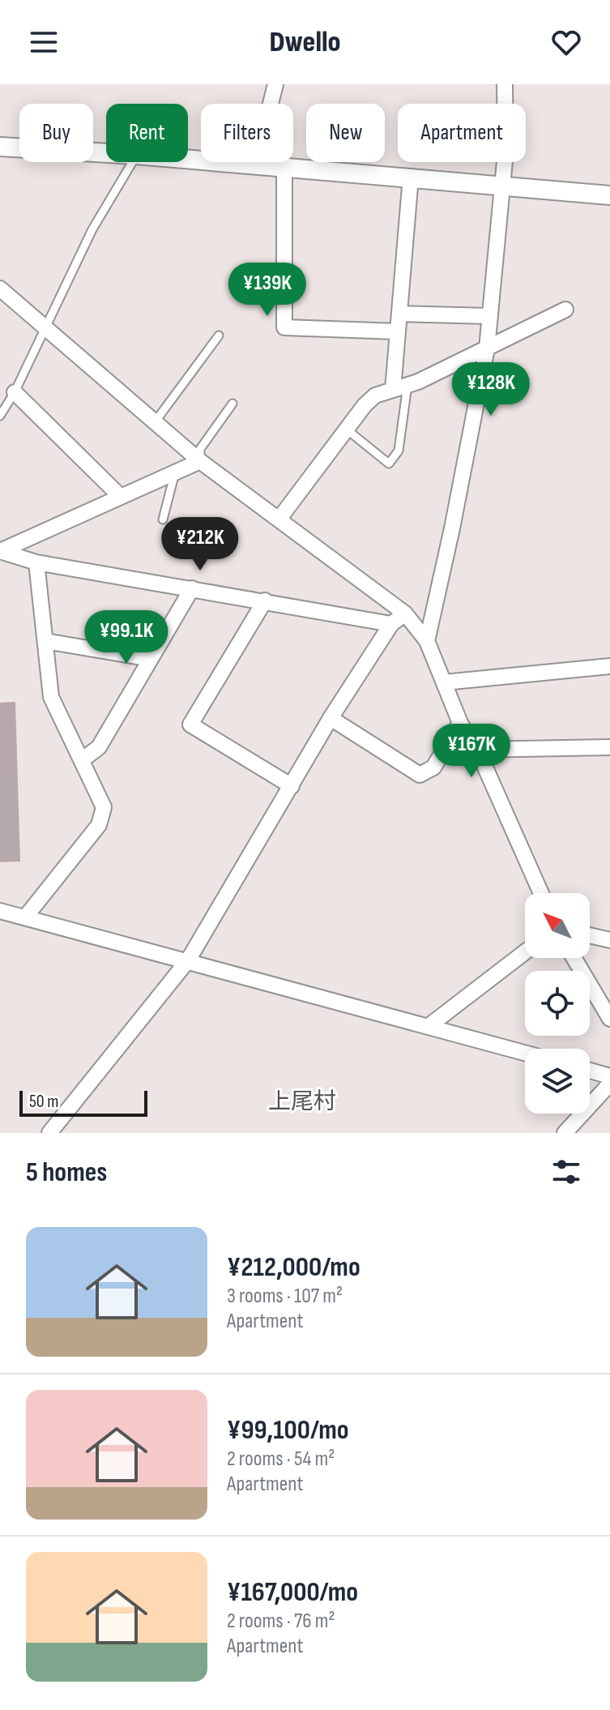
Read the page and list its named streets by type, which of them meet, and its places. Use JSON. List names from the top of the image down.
{
  "districts": ["上尾村"],
  "scale_bar": "50 m",
  "north": "top left",
  "page": {
    "header": "Dwello",
    "chip": [
      "Buy",
      "Rent",
      "Filters",
      "New",
      "Apartment"
    ],
    "price": [
      "¥139K",
      "¥128K",
      "¥212K",
      "¥99.1K",
      "¥167K"
    ],
    "scale": "50 m",
    "heading": "5 homes",
    "list": [
      {
        "name": "¥212,000/mo",
        "note": "3 rooms · 107 m² · Apartment"
      },
      {
        "name": "¥99,100/mo",
        "note": "2 rooms · 54 m² · Apartment"
      },
      {
        "name": "¥167,000/mo",
        "note": "2 rooms · 76 m² · Apartment"
      }
    ]
  }
}
